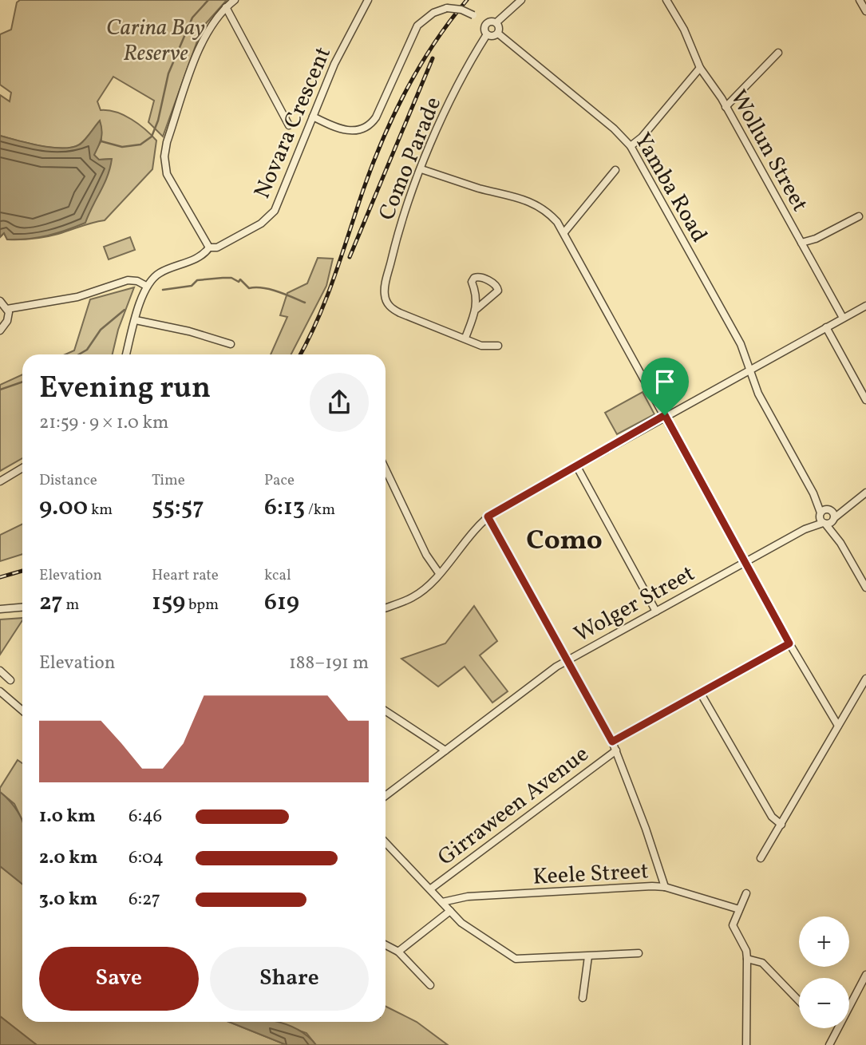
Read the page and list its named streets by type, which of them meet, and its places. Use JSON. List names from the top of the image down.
{
  "streets": {
    "street": [
      "Novara Crescent",
      "Wollun Street",
      "Como Parade",
      "Yamba Road",
      "Wolger Street",
      "Girraween Avenue",
      "Keele Street"
    ]
  },
  "crossings": [
    ["Como Parade", "Yamba Road"],
    ["Yamba Road", "Wolger Street"]
  ],
  "districts": ["Como"],
  "parks": ["Carina Bay Reserve"],
  "page": {
    "heading": ["Evening run", "21:59 · 9 × 1.0 km"],
    "stats": [
      ["Distance", "9.00 km"],
      ["Time", "55:57"],
      ["Pace", "6:13 /km"],
      ["Elevation", "27 m"],
      ["Heart rate", "159 bpm"],
      ["kcal", "619"]
    ],
    "chart": ["Elevation", "188–191 m"],
    "list": [
      {
        "name": "1.0 km",
        "note": "6:46"
      },
      {
        "name": "2.0 km",
        "note": "6:04"
      },
      {
        "name": "3.0 km",
        "note": "6:27"
      }
    ],
    "map_buttons": ["+", "−"],
    "buttons": ["Save", "Share"]
  }
}
